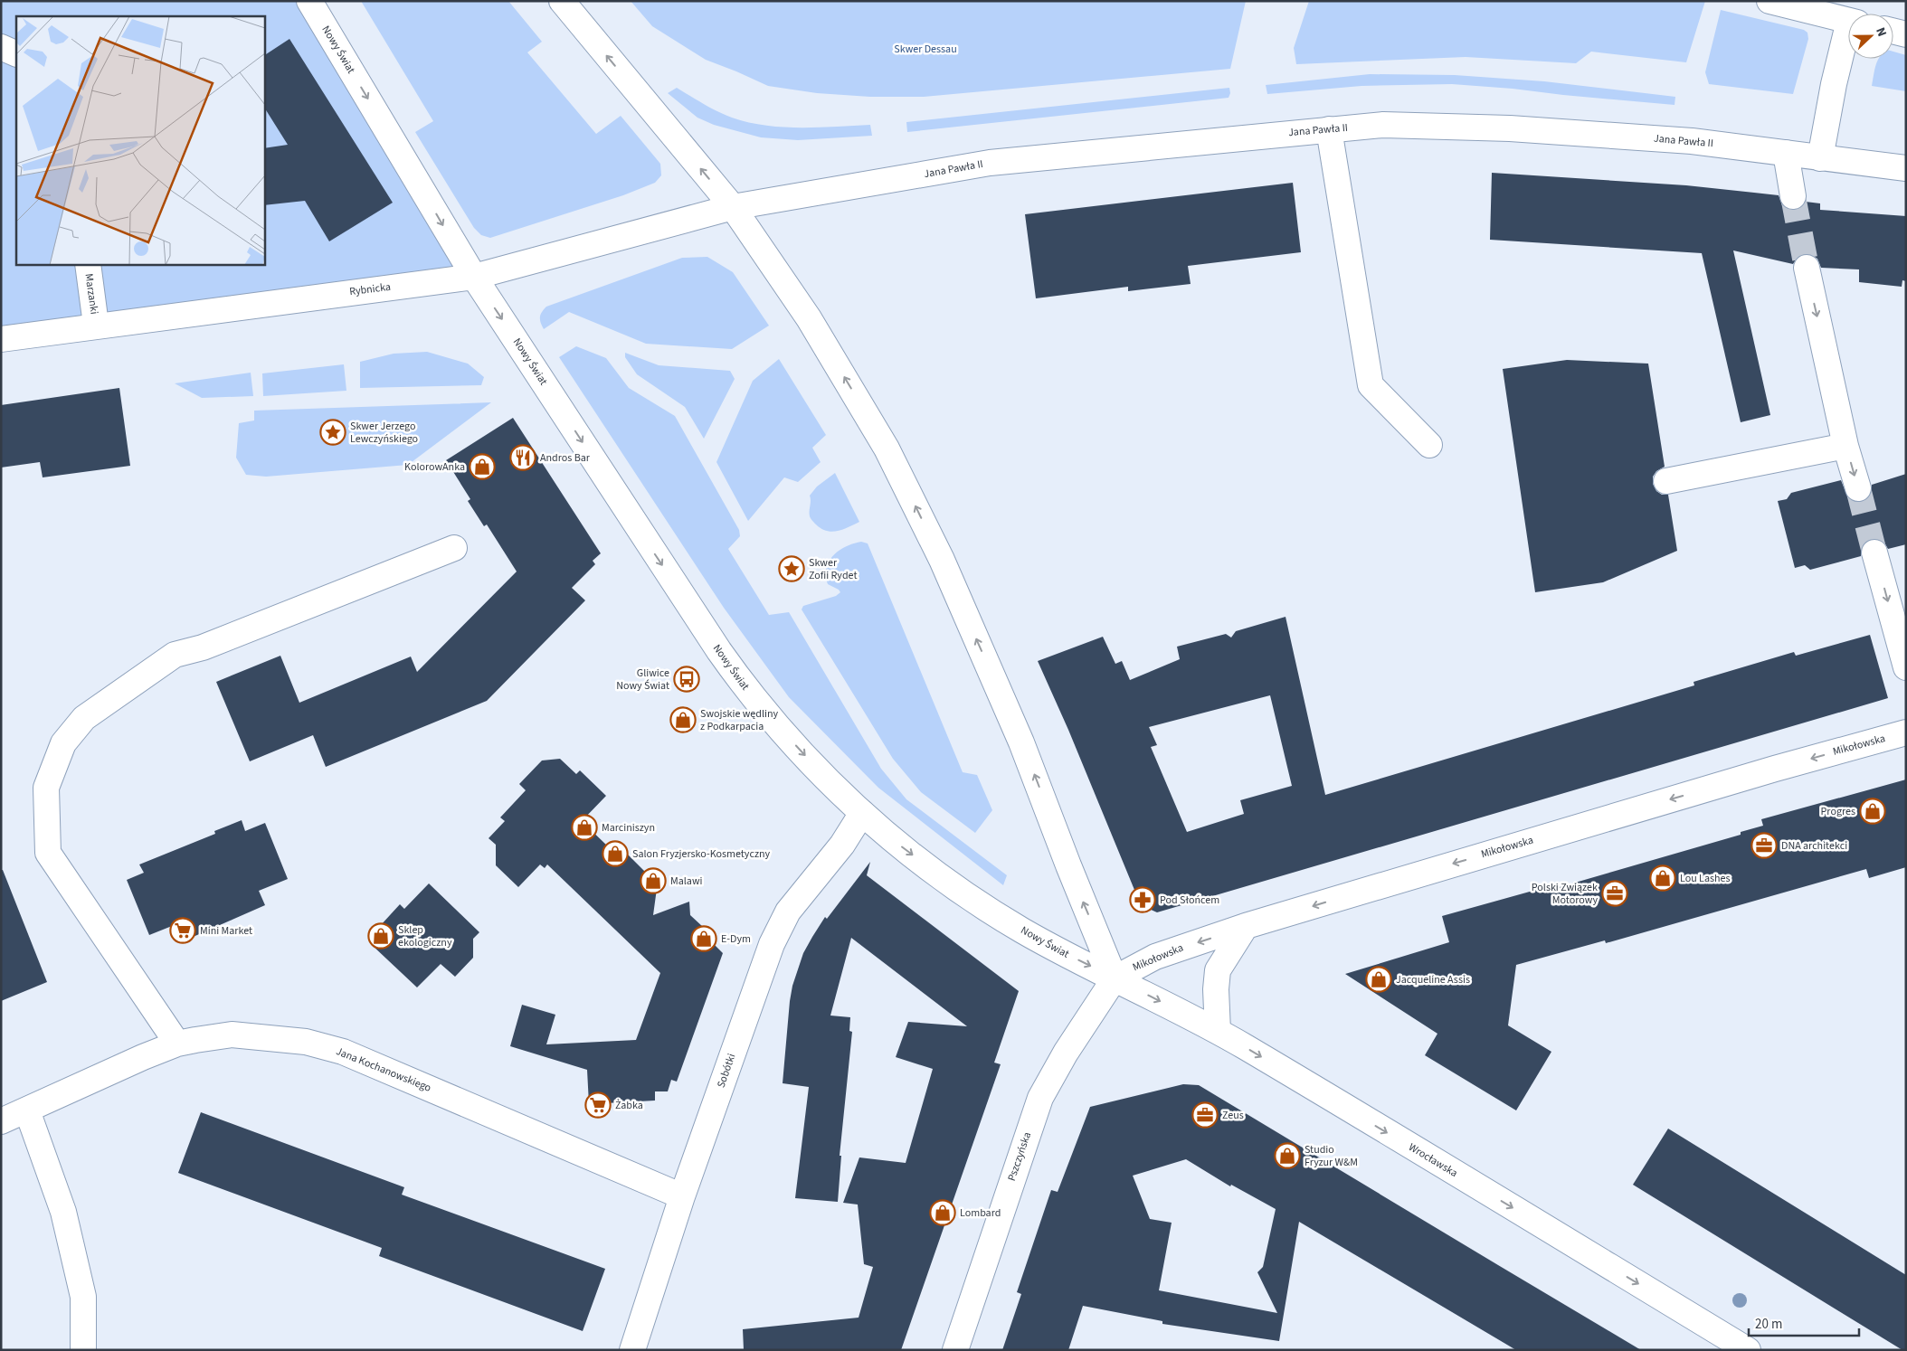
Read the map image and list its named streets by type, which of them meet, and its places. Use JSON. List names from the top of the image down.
{
  "streets": {
    "main road": [
      "Nowy Świat",
      "Jana Pawła II",
      "Rybnicka",
      "Marzanki",
      "Mikołowska",
      "Jana Kochanowskiego",
      "Sobótki",
      "Pszczyńska",
      "Wrocławska"
    ]
  },
  "crossings": [
    ["Nowy Świat", "Rybnicka"],
    ["Nowy Świat", "Mikołowska"],
    ["Nowy Świat", "Sobótki"],
    ["Nowy Świat", "Pszczyńska"],
    ["Nowy Świat", "Wrocławska"],
    ["Jana Pawła II", "Rybnicka"],
    ["Rybnicka", "Marzanki"],
    ["Mikołowska", "Pszczyńska"],
    ["Mikołowska", "Wrocławska"],
    ["Jana Kochanowskiego", "Sobótki"],
    ["Pszczyńska", "Wrocławska"]
  ],
  "one_way": ["Mikołowska", "Wrocławska"],
  "parks": ["Skwer Dessau"],
  "places": {
    "place": ["Skwer Jerzego Lewczyńskiego", "Skwer Zofii Rydet"],
    "restaurant": ["Andros Bar"],
    "shop": [
      "KolorowAnka",
      "Swojskie wędliny z Podkarpacia",
      "Progres",
      "Marciniszyn",
      "Salon Fryzjersko-Kosmetyczny",
      "Lou Lashes",
      "Malawi",
      "Sklep ekologiczny",
      "E-Dym",
      "Jacqueline Assis",
      "Studio Fryzur W&M",
      "Lombard"
    ],
    "bus stop": ["Gliwice Nowy Świat"],
    "office": ["DNA architekci", "Polski Związek Motorowy", "Zeus"],
    "pharmacy": ["Pod Słońcem"],
    "supermarket": ["Mini Market", "Żabka"]
  },
  "scale_bar": "20 m",
  "north": "right"
}
